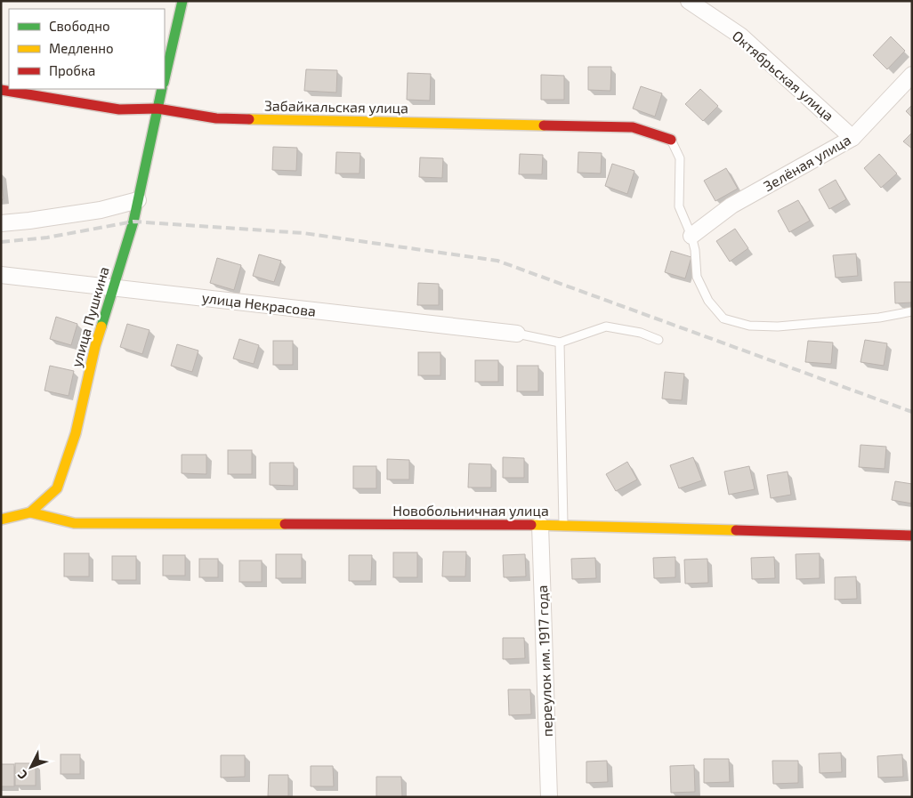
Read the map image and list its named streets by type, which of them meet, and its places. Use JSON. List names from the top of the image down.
{
  "streets": {
    "street": [
      "Октябрьская улица",
      "Забайкальская улица",
      "Зелёная улица",
      "улица Некрасова",
      "улица Пушкина",
      "Новобольничная улица",
      "переулок им. 1917 года"
    ]
  },
  "crossings": [
    ["Октябрьская улица", "Зелёная улица"],
    ["Забайкальская улица", "улица Пушкина"],
    ["улица Некрасова", "улица Пушкина"],
    ["улица Пушкина", "Новобольничная улица"],
    ["Новобольничная улица", "переулок им. 1917 года"]
  ],
  "legend": ["Свободно", "Медленно", "Пробка"],
  "north": "bottom left"
}
